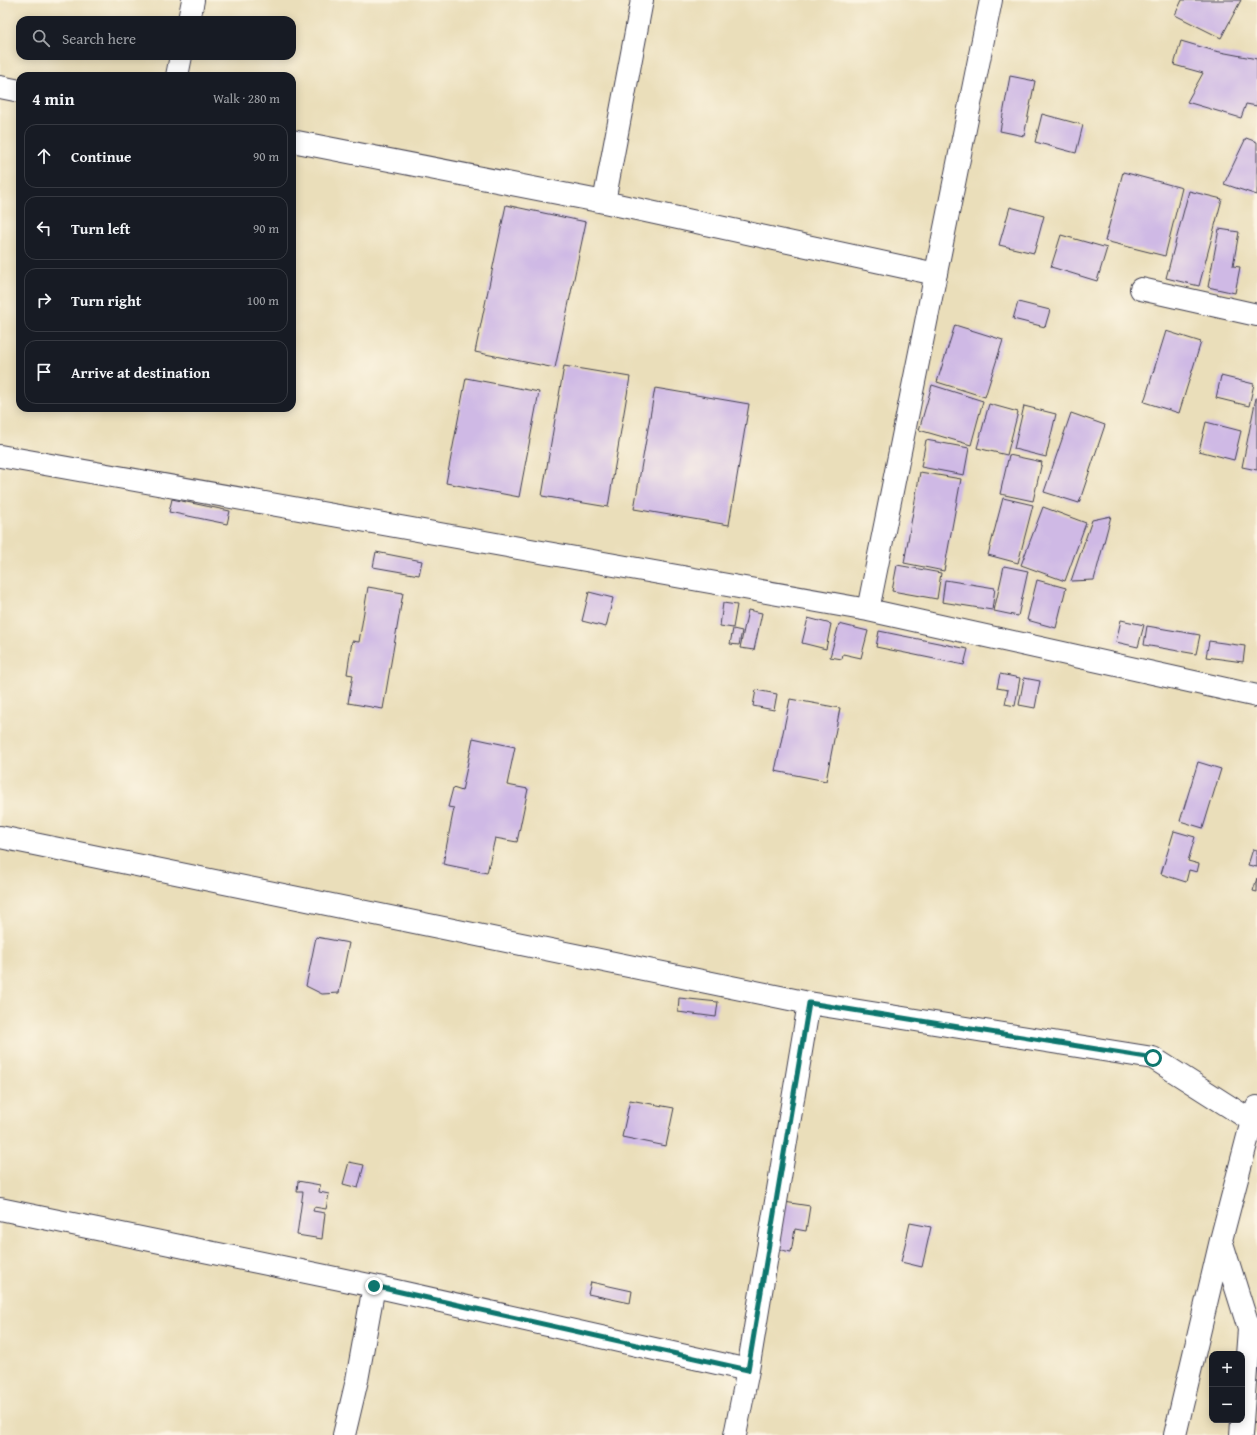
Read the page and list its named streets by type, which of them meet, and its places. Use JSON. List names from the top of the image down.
{
  "page": {
    "search": "Search here",
    "heading": ["4 min", "Walk · 280 m"],
    "list": [
      ["Continue", "90 m"],
      ["Turn left", "90 m"],
      ["Turn right", "100 m"],
      "Arrive at destination"
    ],
    "map_buttons": ["+", "−"]
  }
}
